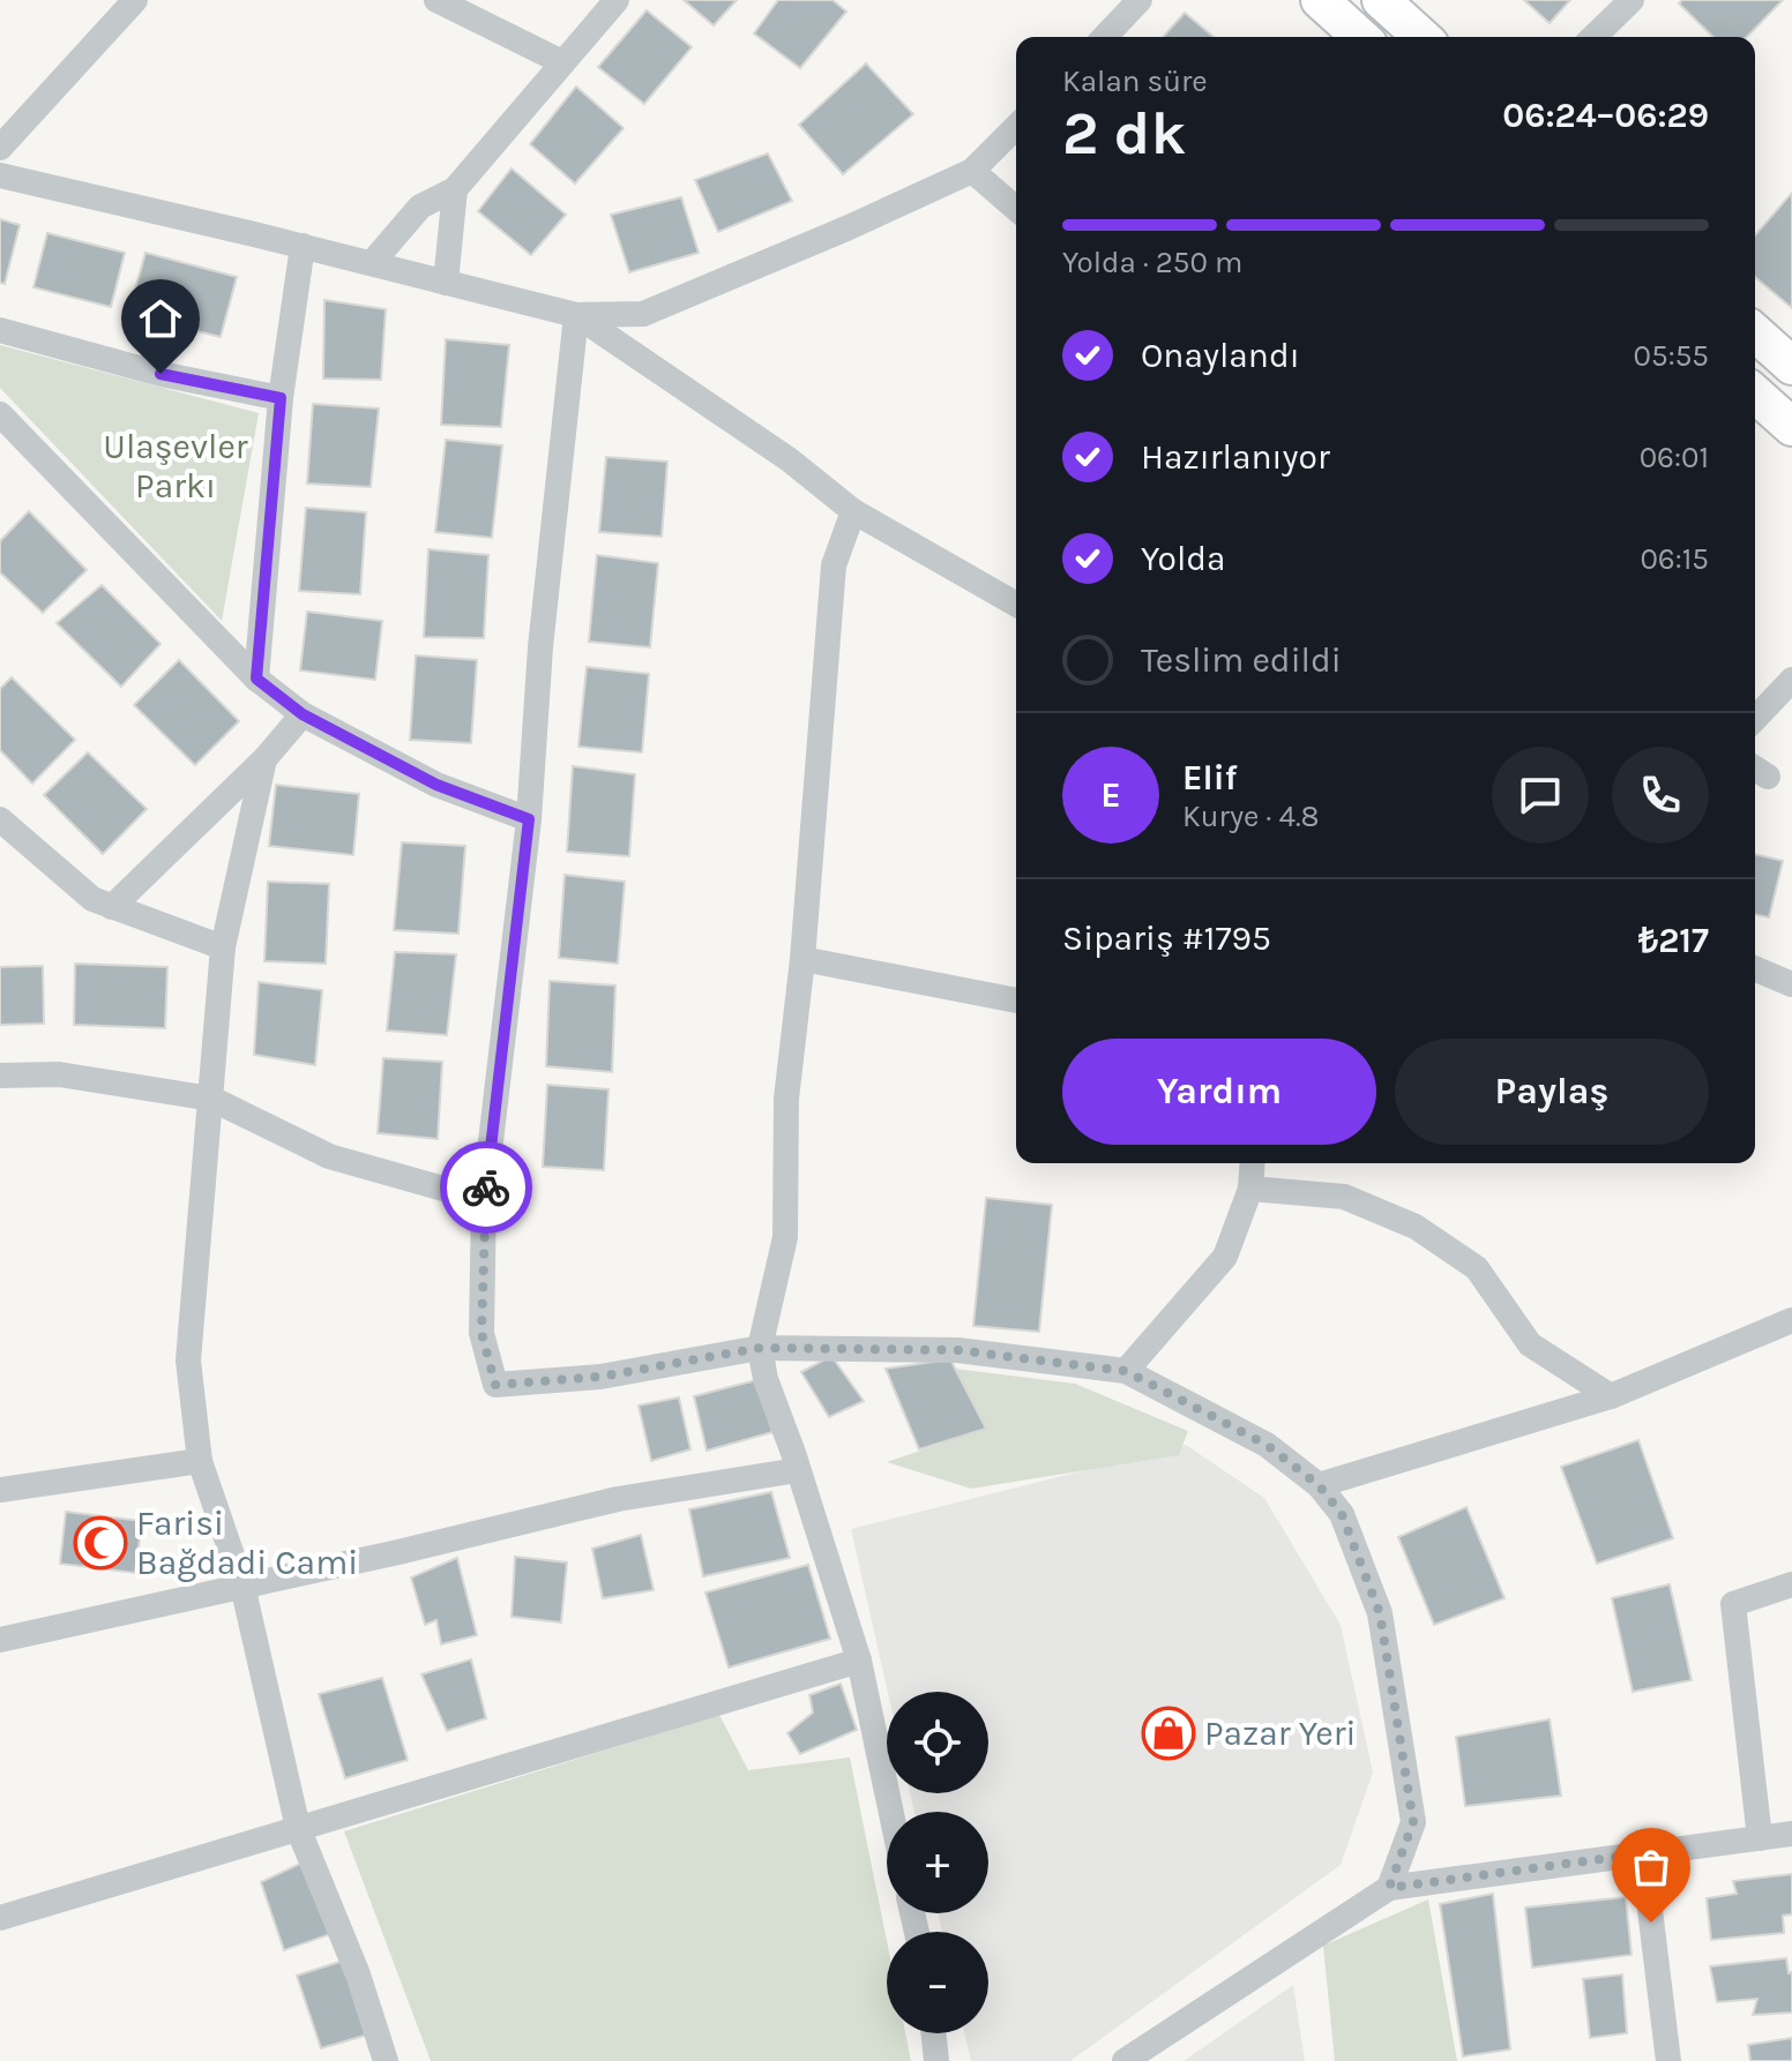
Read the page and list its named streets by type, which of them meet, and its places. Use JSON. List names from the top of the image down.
{
  "parks": ["Ulaşevler Parkı"],
  "places": {
    "mosque": ["Farisi Bağdadi Cami"],
    "shop": ["Pazar Yeri"]
  },
  "page": {
    "heading": ["2 dk", "Kalan süre", "06:24–06:29"],
    "panel": [
      "Elif",
      "Kurye · 4.8",
      "Sipariş #1795",
      "₺217"
    ],
    "bar": "Yolda · 250 m",
    "list": [
      ["Onaylandı", "05:55"],
      ["Hazırlanıyor", "06:01"],
      ["Yolda", "06:15"],
      "Teslim edildi"
    ],
    "round": "E",
    "buttons": ["Yardım", "Paylaş"],
    "map_buttons": ["+", "−"]
  }
}
